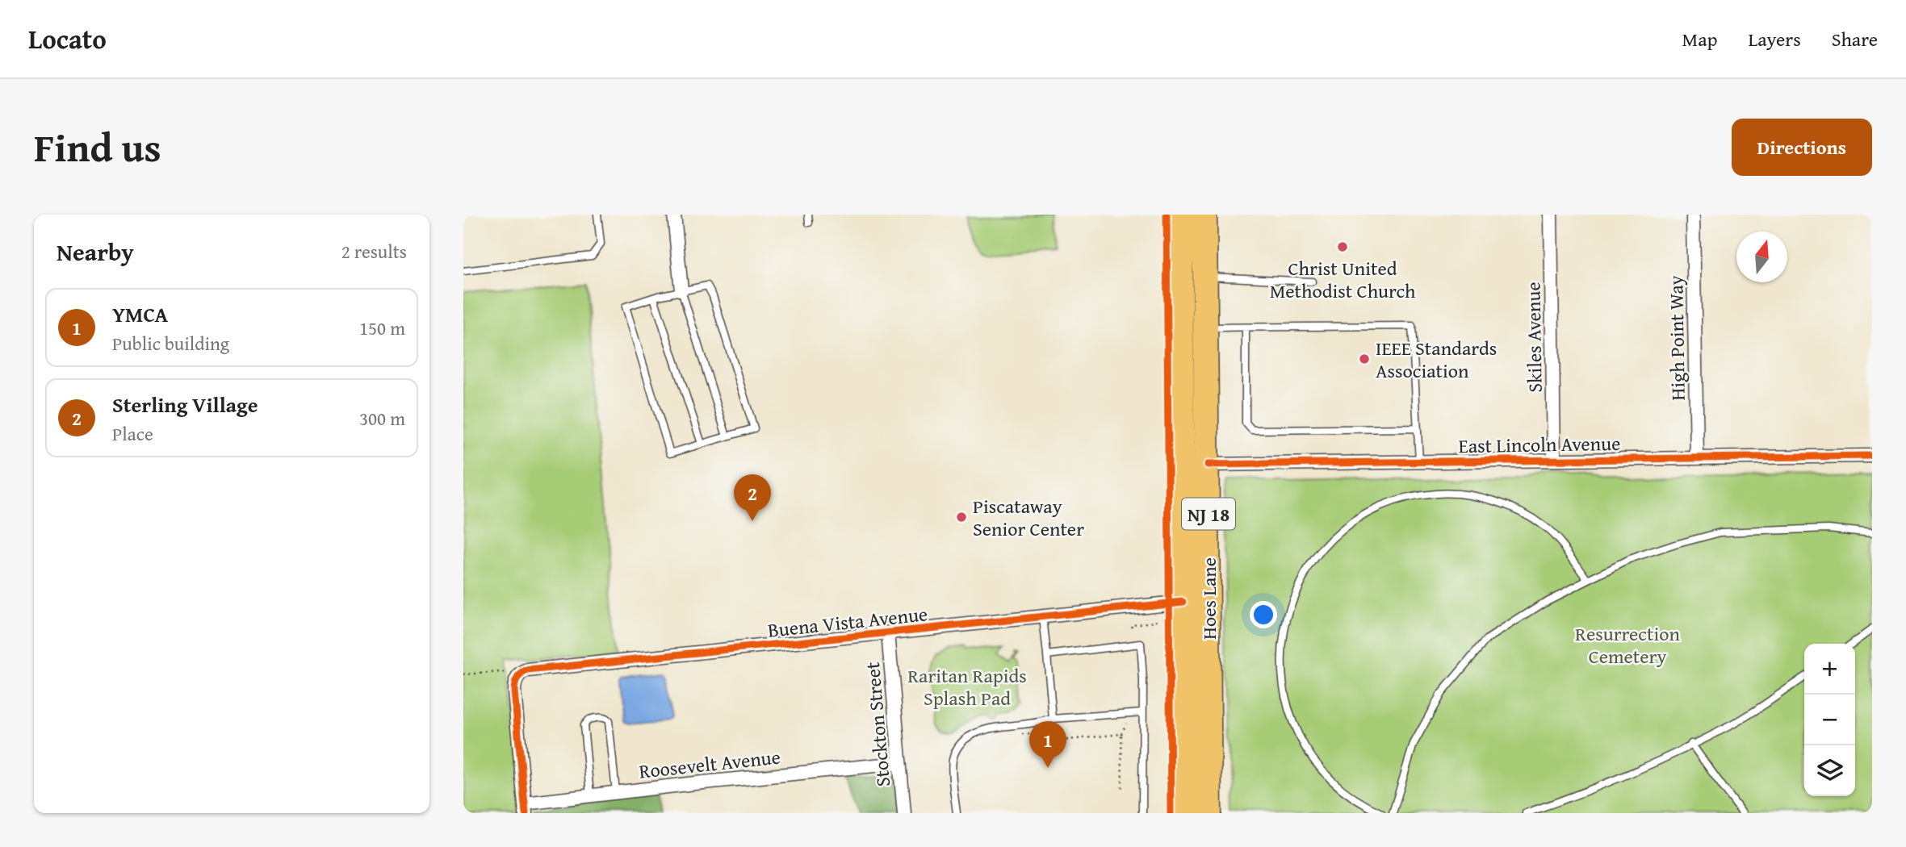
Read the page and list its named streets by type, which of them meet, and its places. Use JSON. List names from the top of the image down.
{
  "streets": {
    "highway": ["NJ 18", "Hoes Lane"],
    "street": [
      "Skiles Avenue",
      "High Point Way",
      "East Lincoln Avenue",
      "Buena Vista Avenue",
      "Stockton Street",
      "Roosevelt Avenue"
    ]
  },
  "crossings": [
    ["Skiles Avenue", "East Lincoln Avenue"],
    ["High Point Way", "East Lincoln Avenue"],
    ["East Lincoln Avenue", "Hoes Lane"],
    ["Hoes Lane", "Buena Vista Avenue"],
    ["Buena Vista Avenue", "Stockton Street"],
    ["Stockton Street", "Roosevelt Avenue"]
  ],
  "parks": ["Resurrection Cemetery", "Raritan Rapids Splash Pad"],
  "places": ["Christ United Methodist Church", "IEEE Standards Association", "Piscataway Senior Center"],
  "north": "top",
  "page": {
    "header": "Locato",
    "nav": ["Map", "Layers", "Share"],
    "title": "Find us",
    "buttons": "Directions",
    "heading": ["Nearby", "2 results"],
    "list": [
      {
        "mark": "1",
        "name": "YMCA",
        "note": "Public building",
        "value": "150 m"
      },
      {
        "mark": "2",
        "name": "Sterling Village",
        "note": "Place",
        "value": "300 m"
      }
    ],
    "pins": ["2", "1"],
    "map_buttons": ["+", "−"]
  }
}
